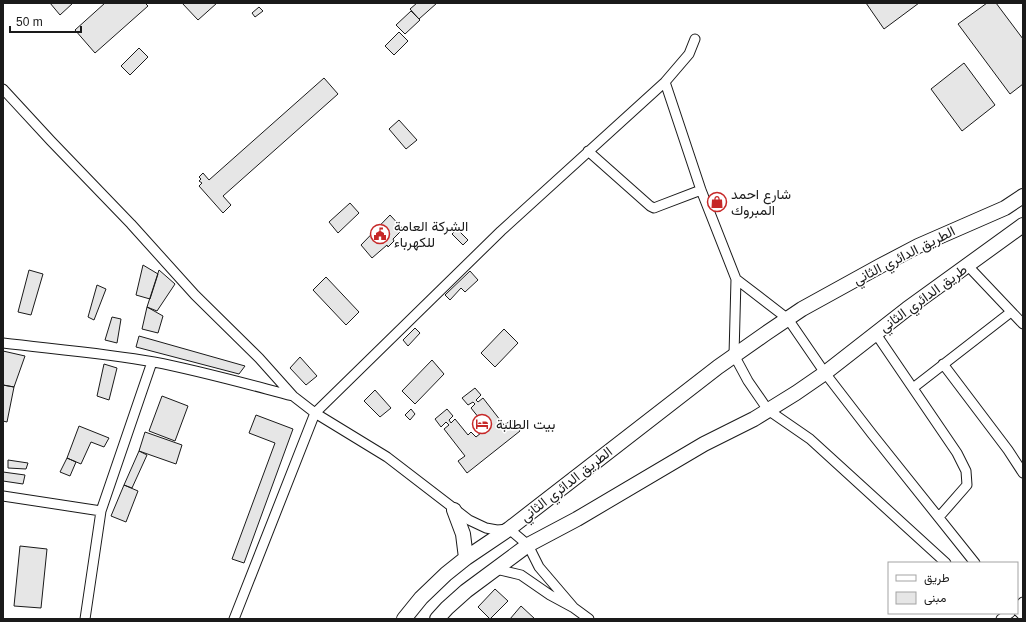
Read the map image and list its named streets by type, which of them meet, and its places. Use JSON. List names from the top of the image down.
{
  "streets": {
    "main road": ["الطريق الدائري الثاني", "طريق الدائري الثاني"]
  },
  "crossings": [
    ["الطريق الدائري الثاني", "طريق الدائري الثاني"]
  ],
  "places": {
    "shop": ["شارع احمد المبروك"],
    "public building": ["الشركة العامة للكهرباء"],
    "hotel": ["بيت الطلبة"]
  },
  "legend": ["طريق", "مبنى"],
  "scale_bar": "50 m"
}
